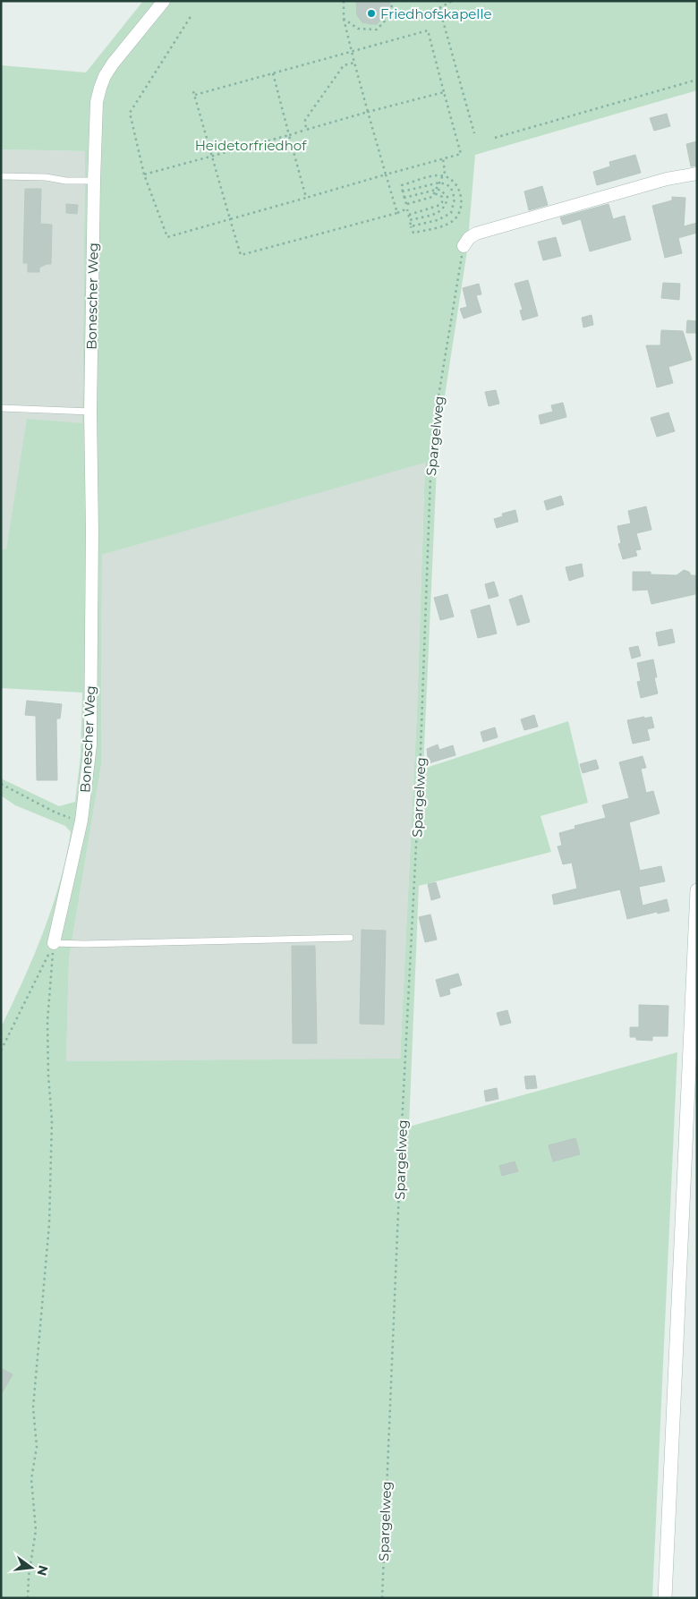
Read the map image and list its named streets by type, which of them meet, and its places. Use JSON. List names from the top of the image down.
{
  "streets": {
    "street": ["Bonescher Weg"],
    "path": ["Spargelweg"]
  },
  "parks": ["Heidetorfriedhof"],
  "places": ["Friedhofskapelle"],
  "north": "right"
}
